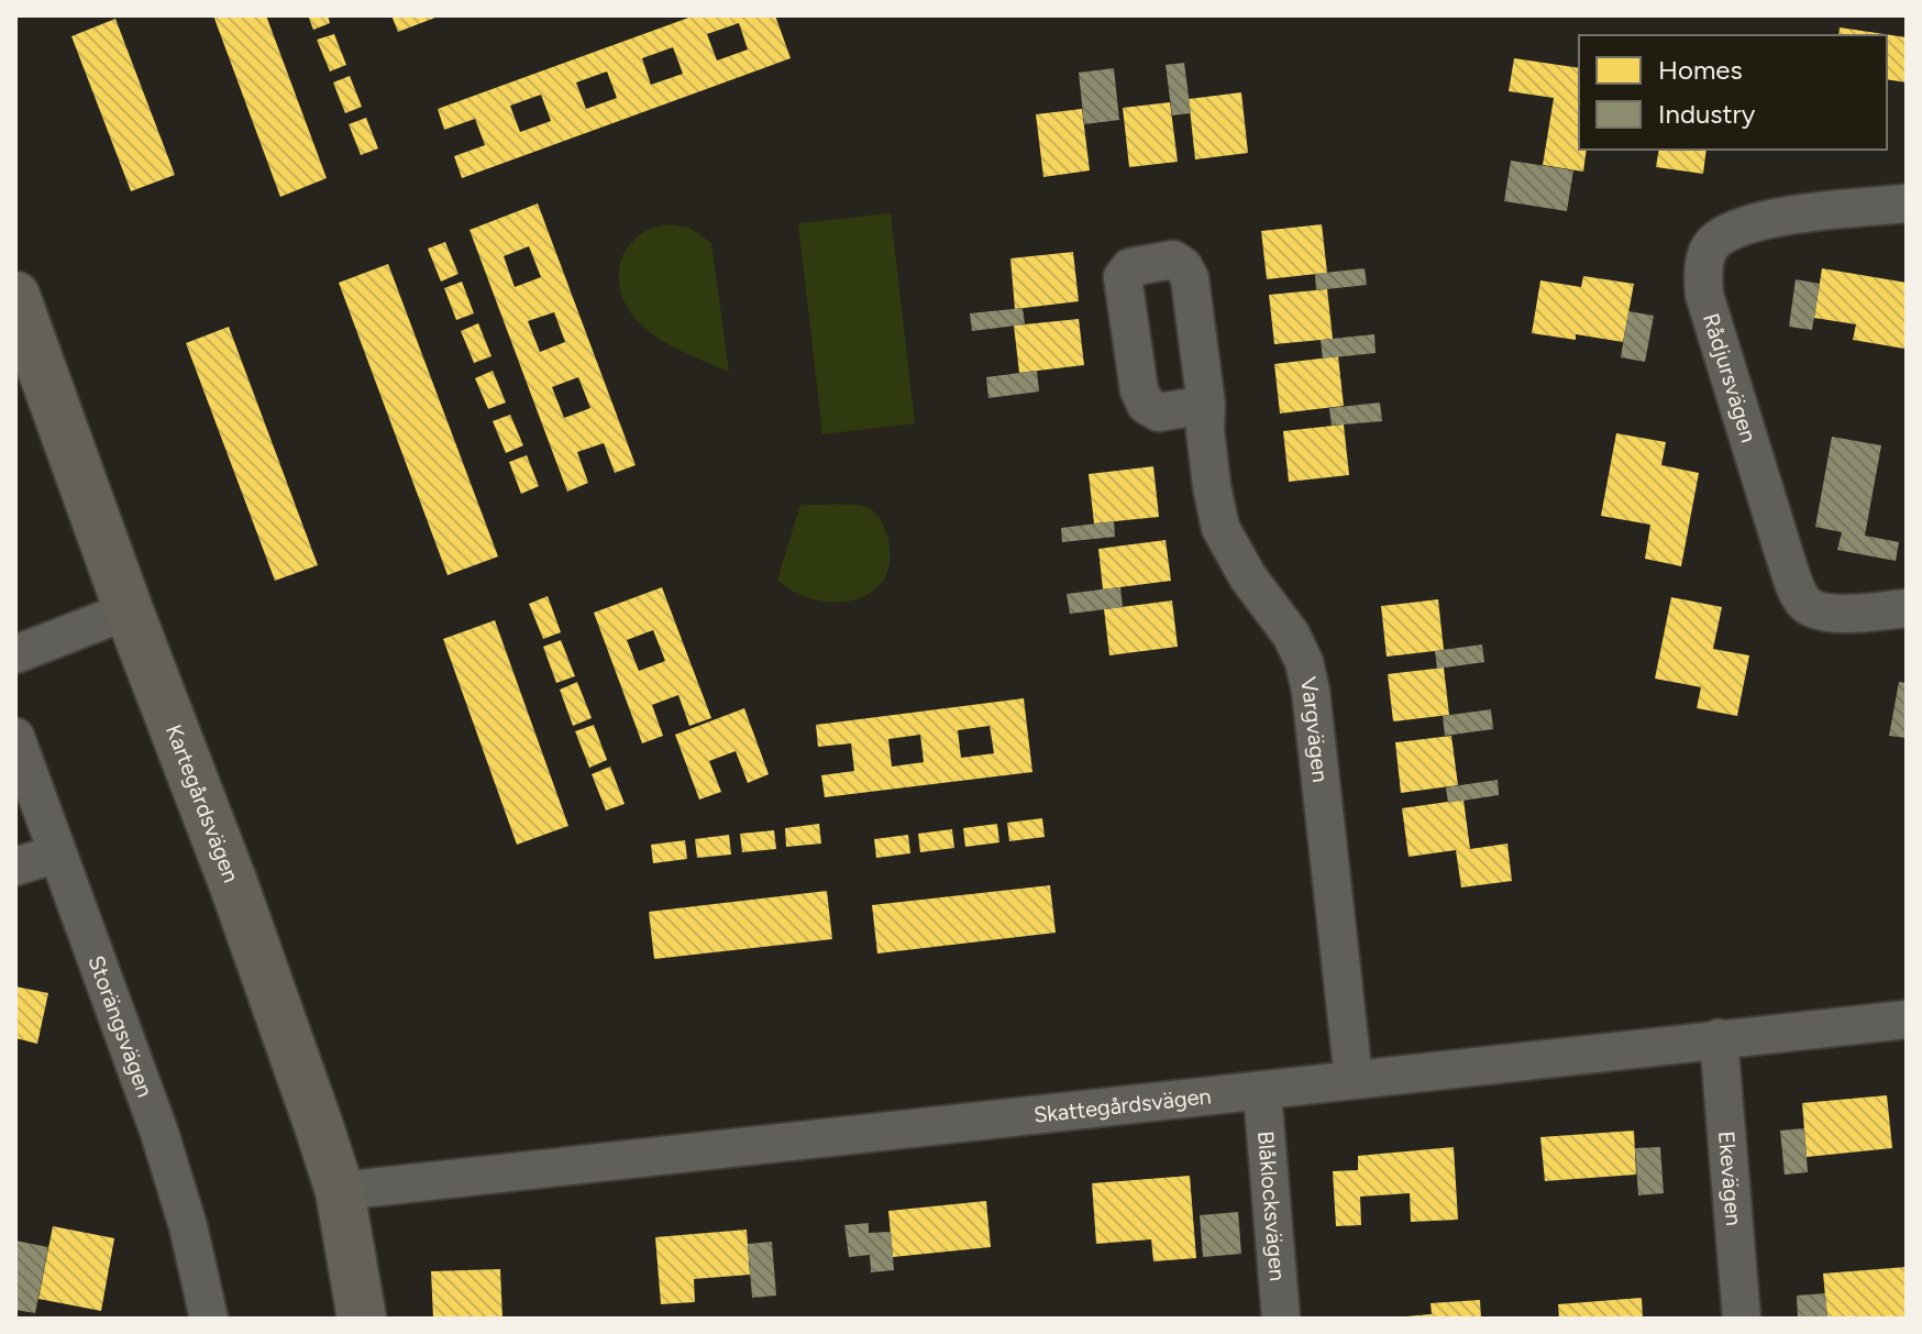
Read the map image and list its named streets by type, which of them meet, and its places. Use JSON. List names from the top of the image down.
{
  "streets": {
    "street": [
      "Rådjursvägen",
      "Vargvägen",
      "Kartegårdsvägen",
      "Storängsvägen",
      "Skattegårdsvägen",
      "Ekevägen",
      "Blåklocksvägen"
    ]
  },
  "crossings": [
    ["Vargvägen", "Skattegårdsvägen"],
    ["Kartegårdsvägen", "Skattegårdsvägen"],
    ["Skattegårdsvägen", "Ekevägen"],
    ["Skattegårdsvägen", "Blåklocksvägen"]
  ],
  "legend": ["Homes", "Industry"]
}
